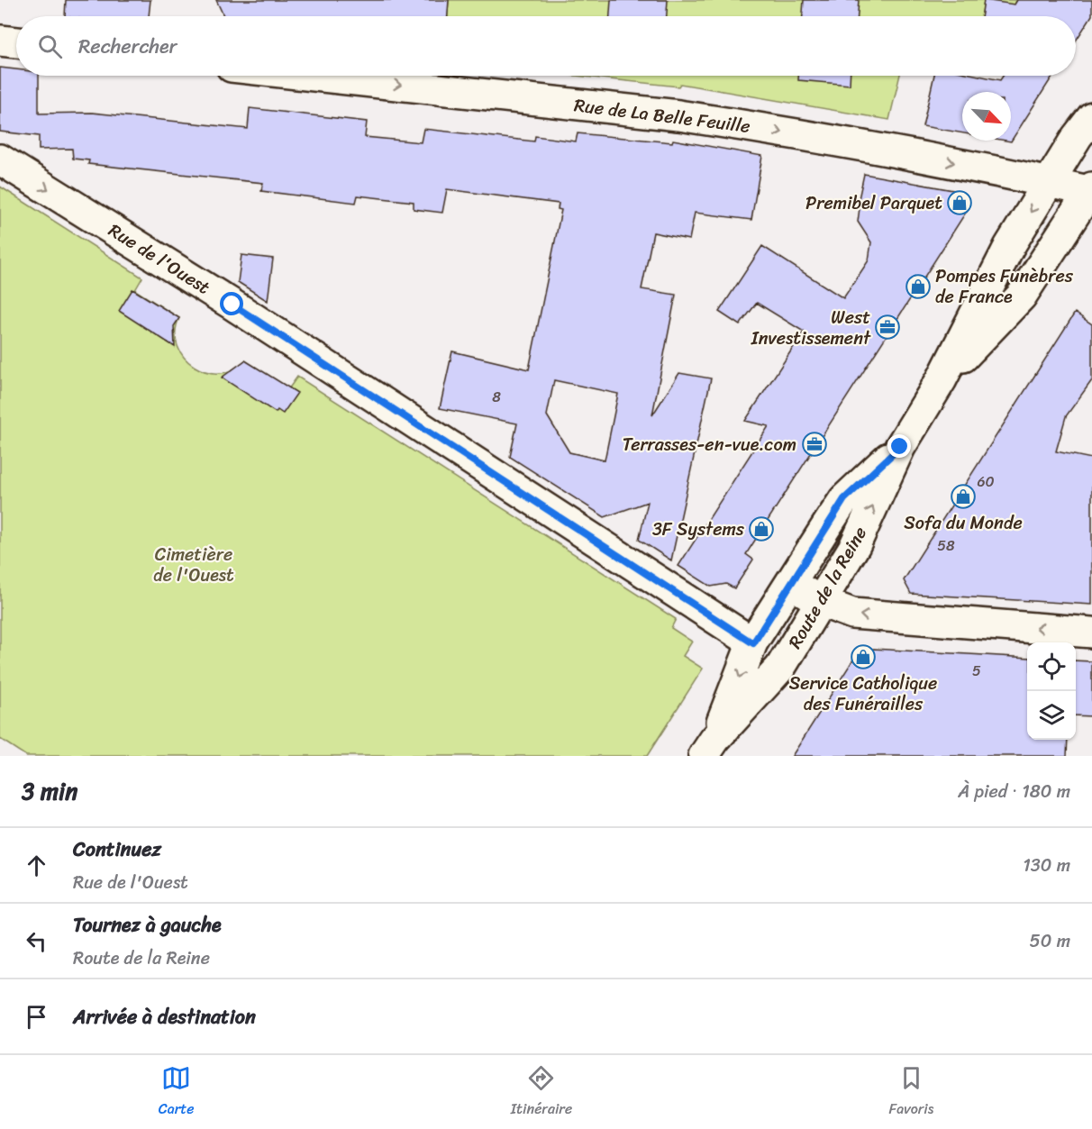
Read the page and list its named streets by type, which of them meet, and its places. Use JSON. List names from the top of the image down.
{
  "streets": {
    "street": ["Rue de La Belle Feuille", "Rue de l'Ouest", "Route de la Reine"]
  },
  "crossings": [
    ["Rue de La Belle Feuille", "Route de la Reine"],
    ["Rue de l'Ouest", "Route de la Reine"]
  ],
  "one_way": ["Rue de La Belle Feuille", "Rue de l'Ouest"],
  "parks": ["Cimetière de l'Ouest"],
  "places": {
    "shop": [
      "Premibel Parquet",
      "Pompes Funèbres de France",
      "Sofa du Monde",
      "3F Systems",
      "Service Catholique des Funérailles"
    ],
    "office": ["West Investissement", "Terrasses-en-vue.com"]
  },
  "house_numbers": [
    "8",
    "60",
    "58",
    "5"
  ],
  "north": "bottom right",
  "page": {
    "search": "Rechercher",
    "heading": ["3 min", "À pied · 180 m"],
    "list": [
      ["Continuez", "Rue de l'Ouest", "130 m"],
      ["Tournez à gauche", "Route de la Reine", "50 m"],
      "Arrivée à destination"
    ],
    "nav": ["Carte", "Itinéraire", "Favoris"]
  }
}
